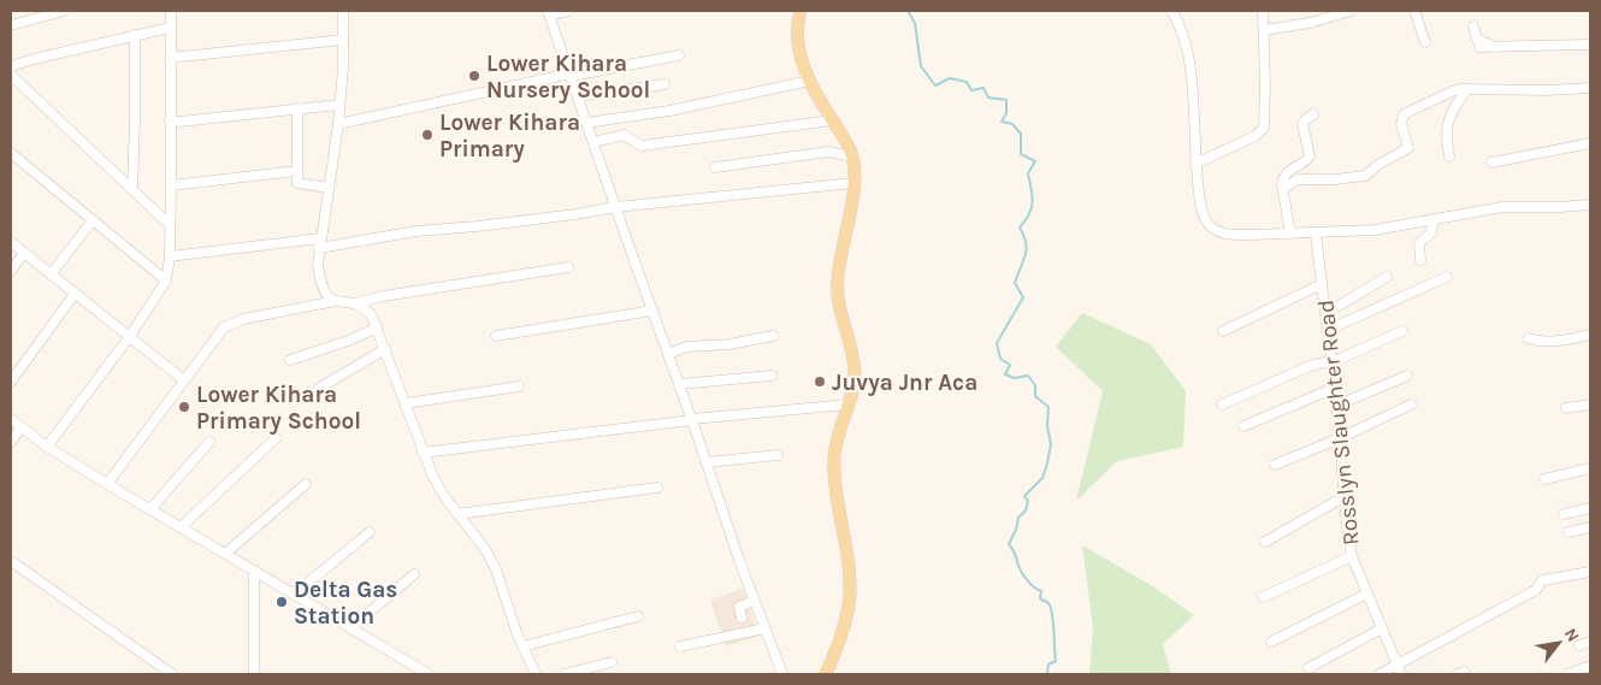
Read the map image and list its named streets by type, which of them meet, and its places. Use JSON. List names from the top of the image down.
{
  "streets": {
    "street": ["Rosslyn Slaughter Road"]
  },
  "places": [
    "Lower Kihara Nursery School",
    "Lower Kihara Primary",
    "Juvya Jnr Aca",
    "Lower Kihara Primary School",
    "Delta Gas Station"
  ],
  "north": "top right"
}
